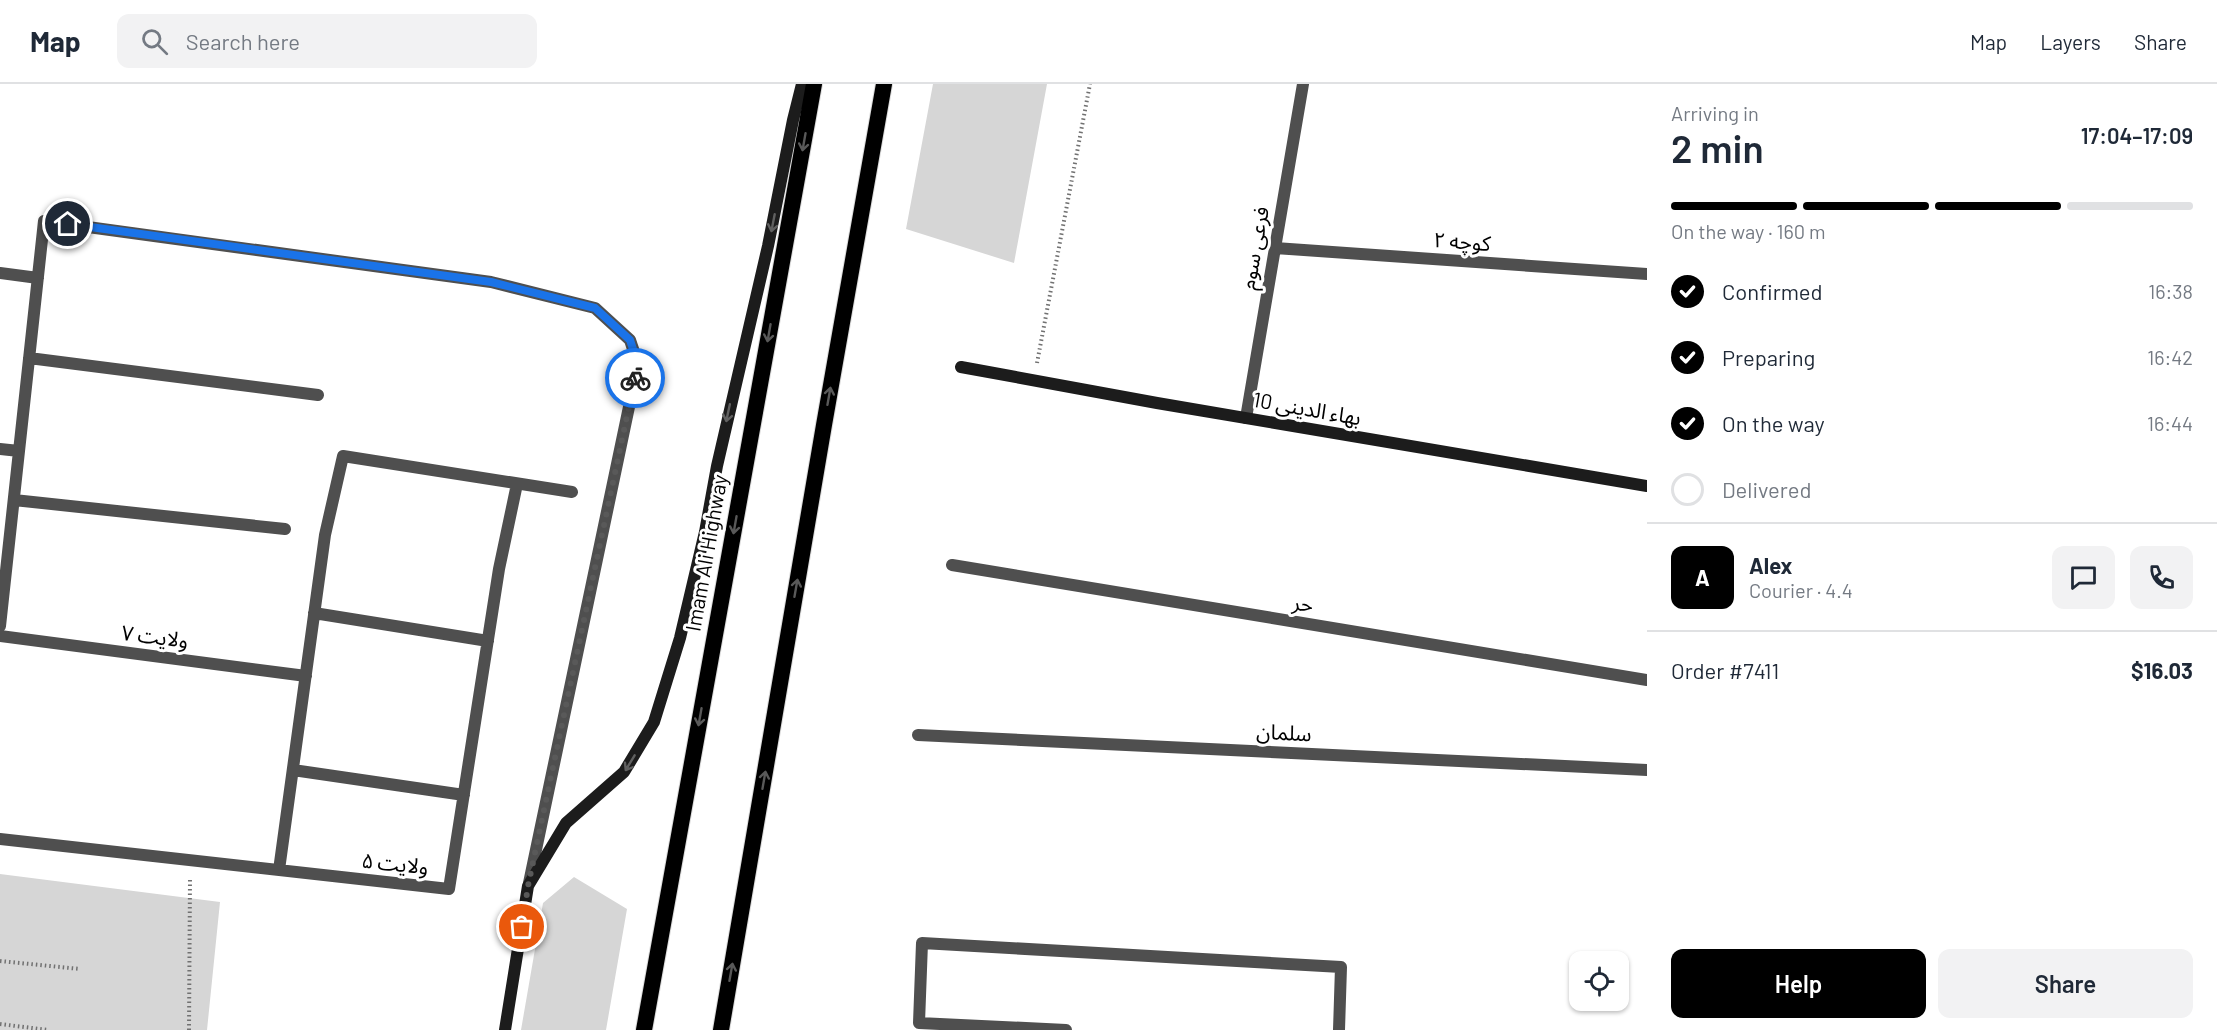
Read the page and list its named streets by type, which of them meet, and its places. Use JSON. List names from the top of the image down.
{
  "streets": {
    "highway": ["Imam Ali Highway"],
    "main road": ["بهاء الدینی 10"],
    "street": [
      "کوچه ۲",
      "فرعی سوم",
      "حر",
      "ولایت ۷",
      "سلمان",
      "ولایت ۵"
    ]
  },
  "crossings": [
    ["کوچه ۲", "فرعی سوم"],
    ["فرعی سوم", "بهاء الدینی 10"]
  ],
  "page": {
    "header": "Map",
    "search": "Search here",
    "nav": ["Map", "Layers", "Share"],
    "heading": ["2 min", "Arriving in", "17:04–17:09"],
    "panel": [
      "Alex",
      "Courier · 4.4",
      "Order #7411",
      "$16.03"
    ],
    "bar": "On the way · 160 m",
    "list": [
      ["Confirmed", "16:38"],
      ["Preparing", "16:42"],
      ["On the way", "16:44"],
      "Delivered"
    ],
    "round": "A",
    "buttons": ["Help", "Share"]
  }
}
